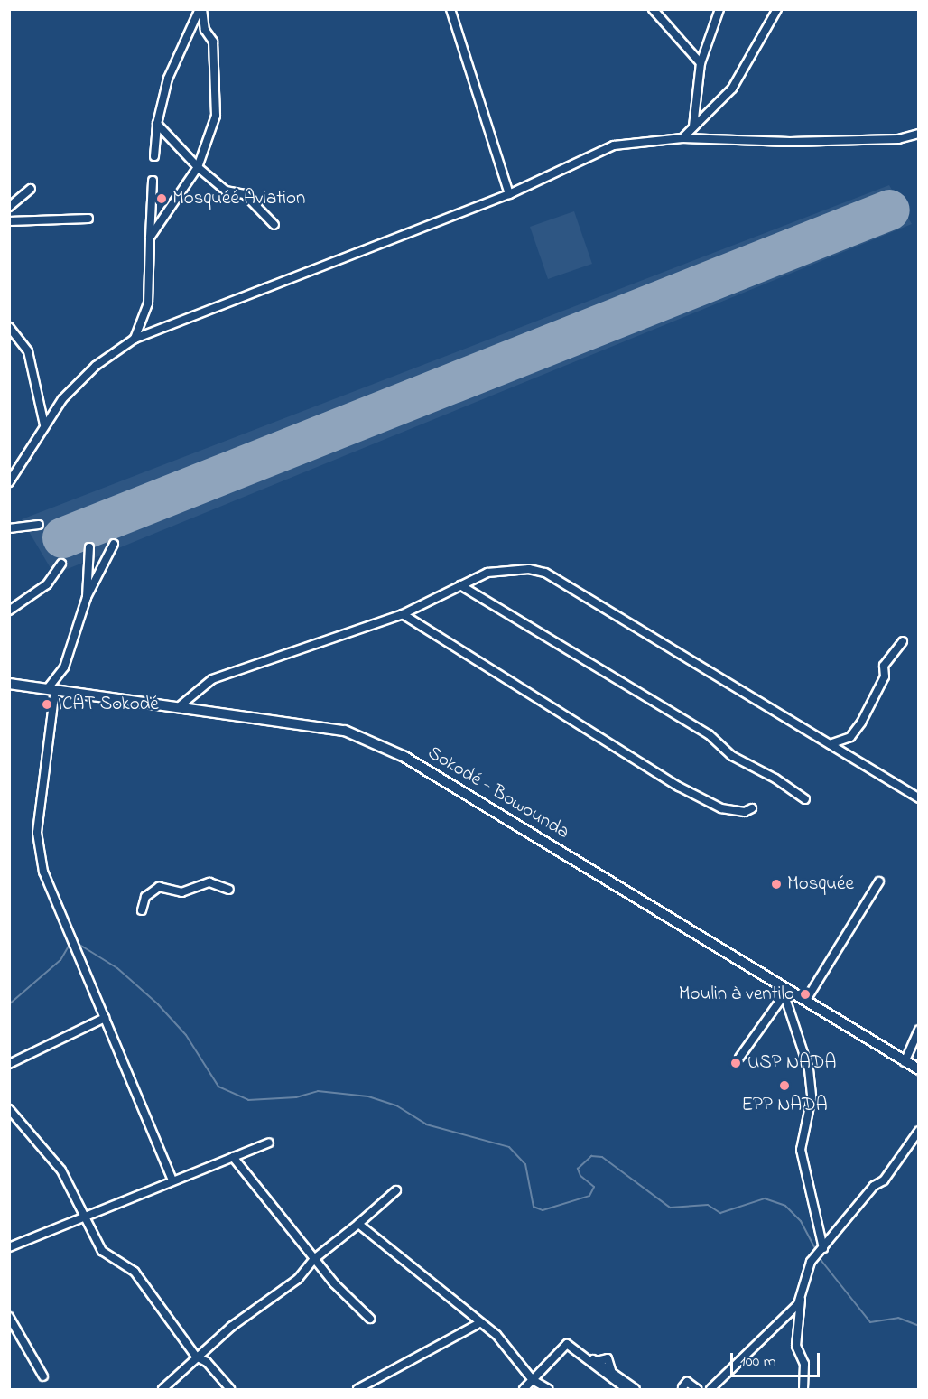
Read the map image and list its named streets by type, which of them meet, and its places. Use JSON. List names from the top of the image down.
{
  "streets": {
    "main road": ["Sokodé - Bowounda"]
  },
  "places": [
    "Mosquéé Aviation",
    "ICAT Sokodé",
    "Mosquée",
    "Moulin à ventilo",
    "USP NADA",
    "EPP NADA"
  ],
  "scale_bar": "100 m"
}
